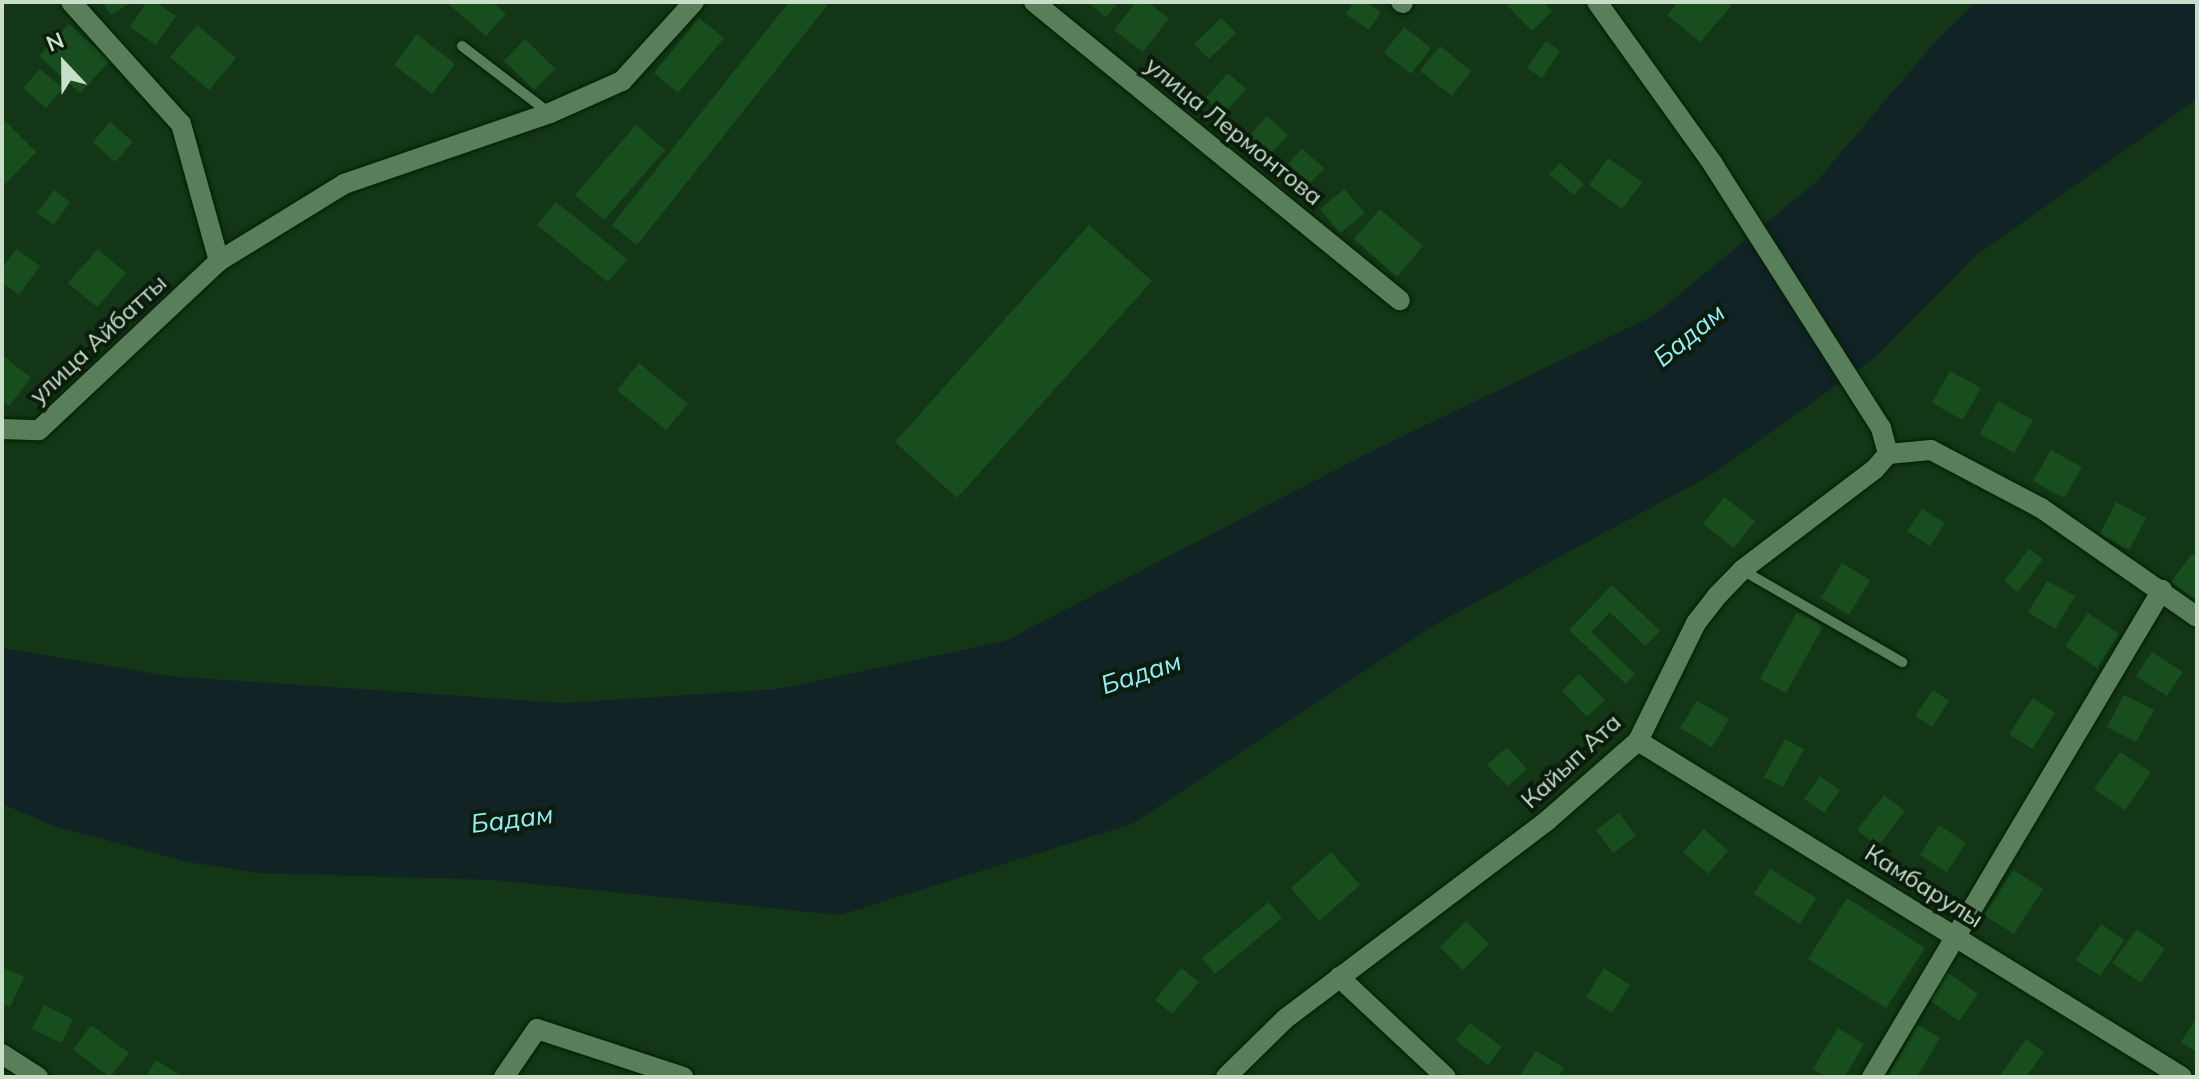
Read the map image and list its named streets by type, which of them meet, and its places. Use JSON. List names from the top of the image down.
{
  "streets": {
    "street": [
      "улица Лермонтова",
      "улица Айбатты",
      "Кайып Ата",
      "Камбарулы"
    ]
  },
  "crossings": [
    ["Кайып Ата", "Камбарулы"]
  ],
  "water": ["Бадам"],
  "north": "top"
}
